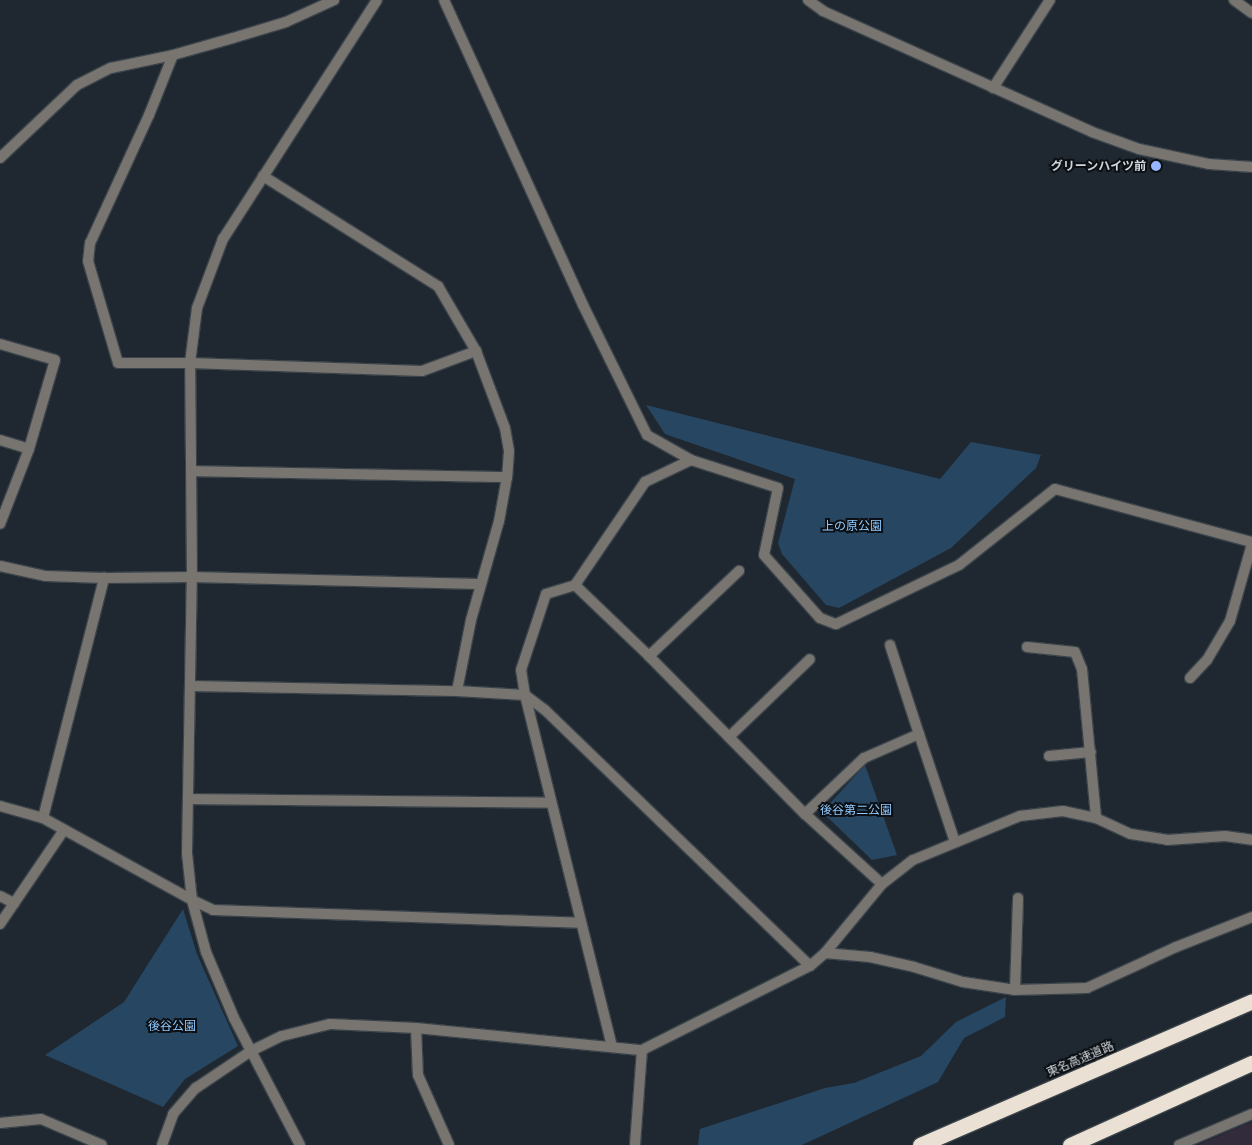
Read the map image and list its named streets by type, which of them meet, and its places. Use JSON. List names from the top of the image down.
{
  "streets": {
    "highway": ["東名高速道路"]
  },
  "parks": ["上の原公園", "後谷第二公園", "後谷公園"],
  "places": ["グリーンハイツ前"]
}
